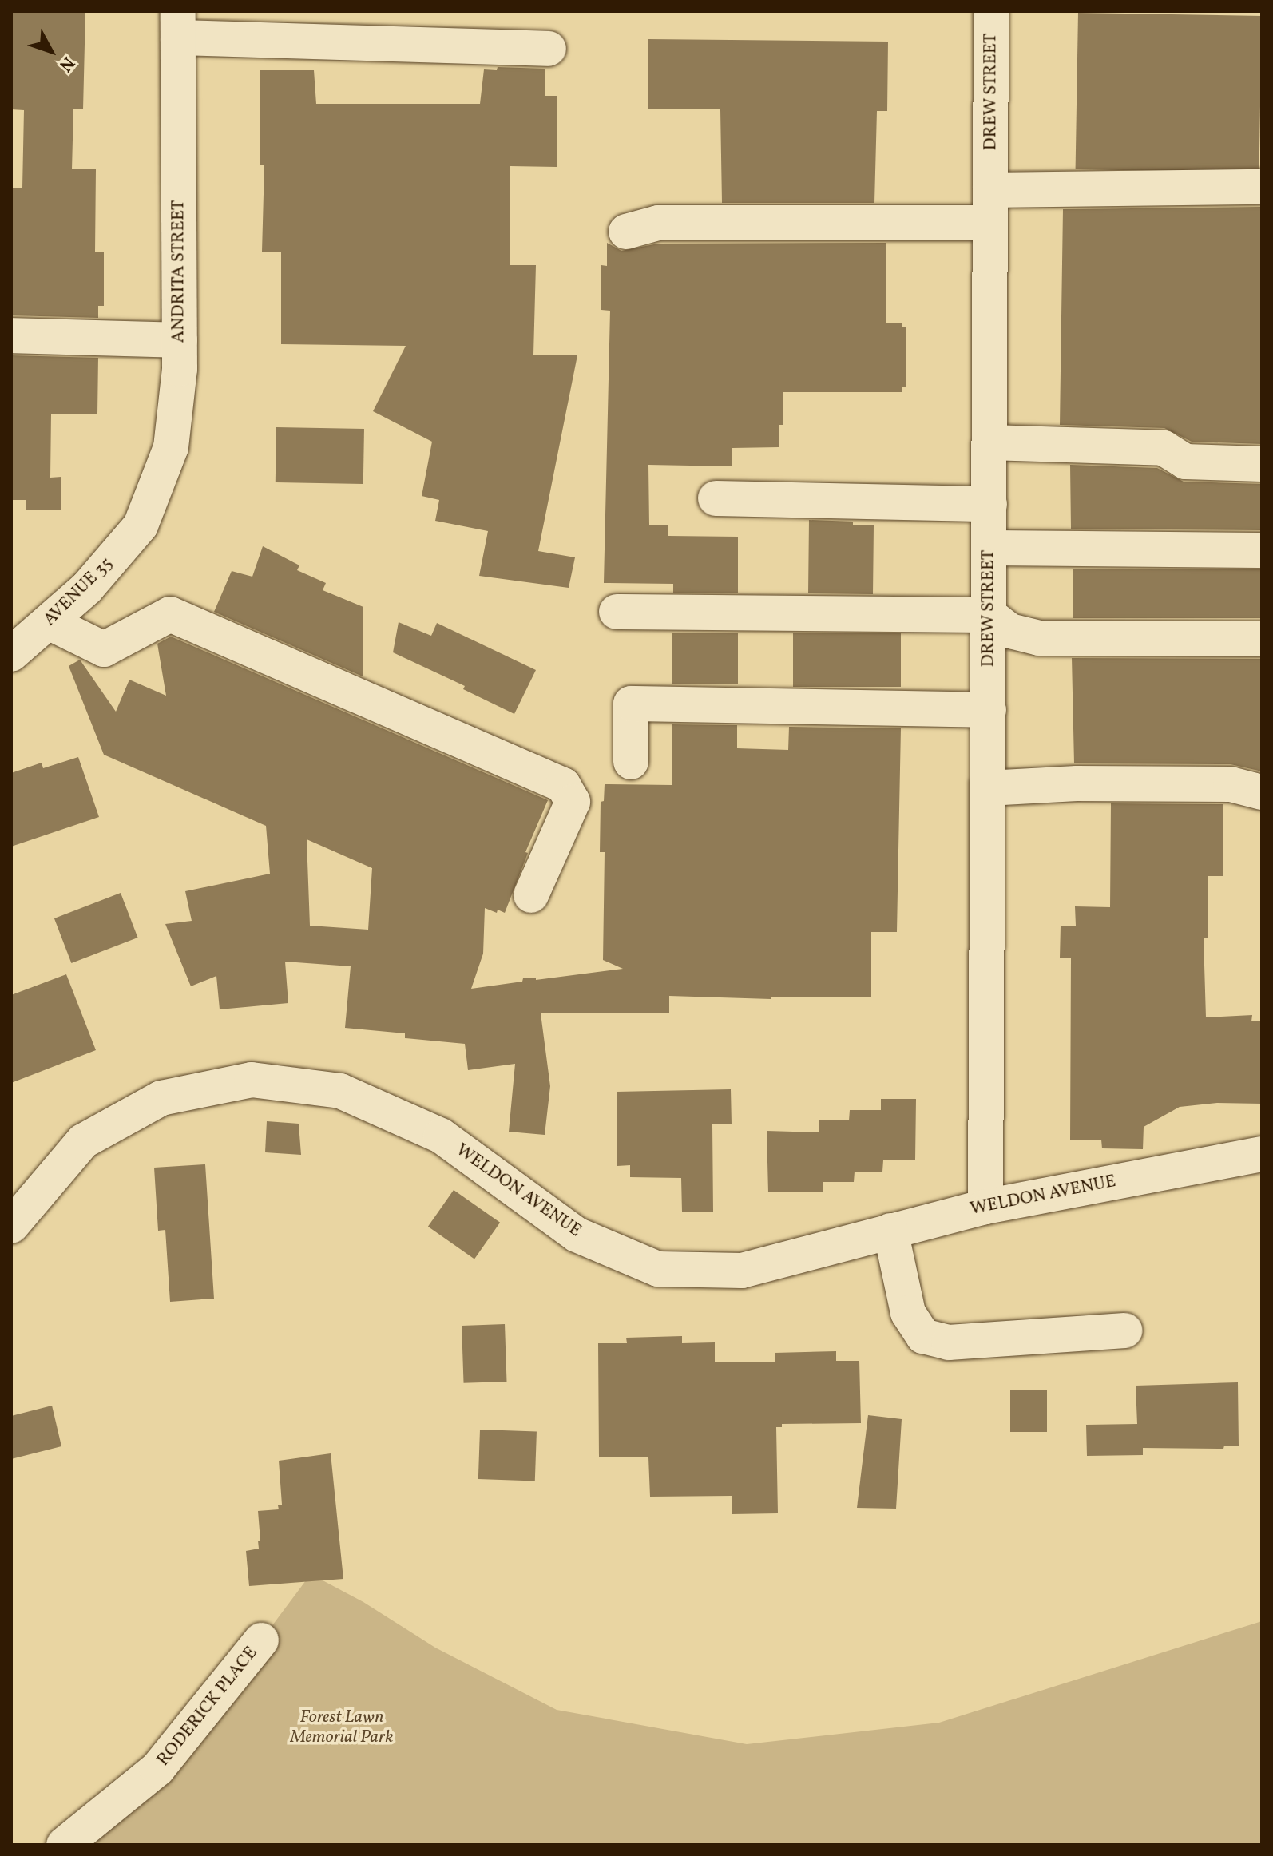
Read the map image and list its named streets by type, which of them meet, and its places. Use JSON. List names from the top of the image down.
{
  "streets": {
    "street": [
      "DREW STREET",
      "ANDRITA STREET",
      "AVENUE 35",
      "WELDON AVENUE",
      "RODERICK PLACE"
    ]
  },
  "crossings": [
    ["DREW STREET", "WELDON AVENUE"],
    ["ANDRITA STREET", "AVENUE 35"]
  ],
  "parks": ["Forest Lawn Memorial Park"],
  "north": "bottom right"
}
